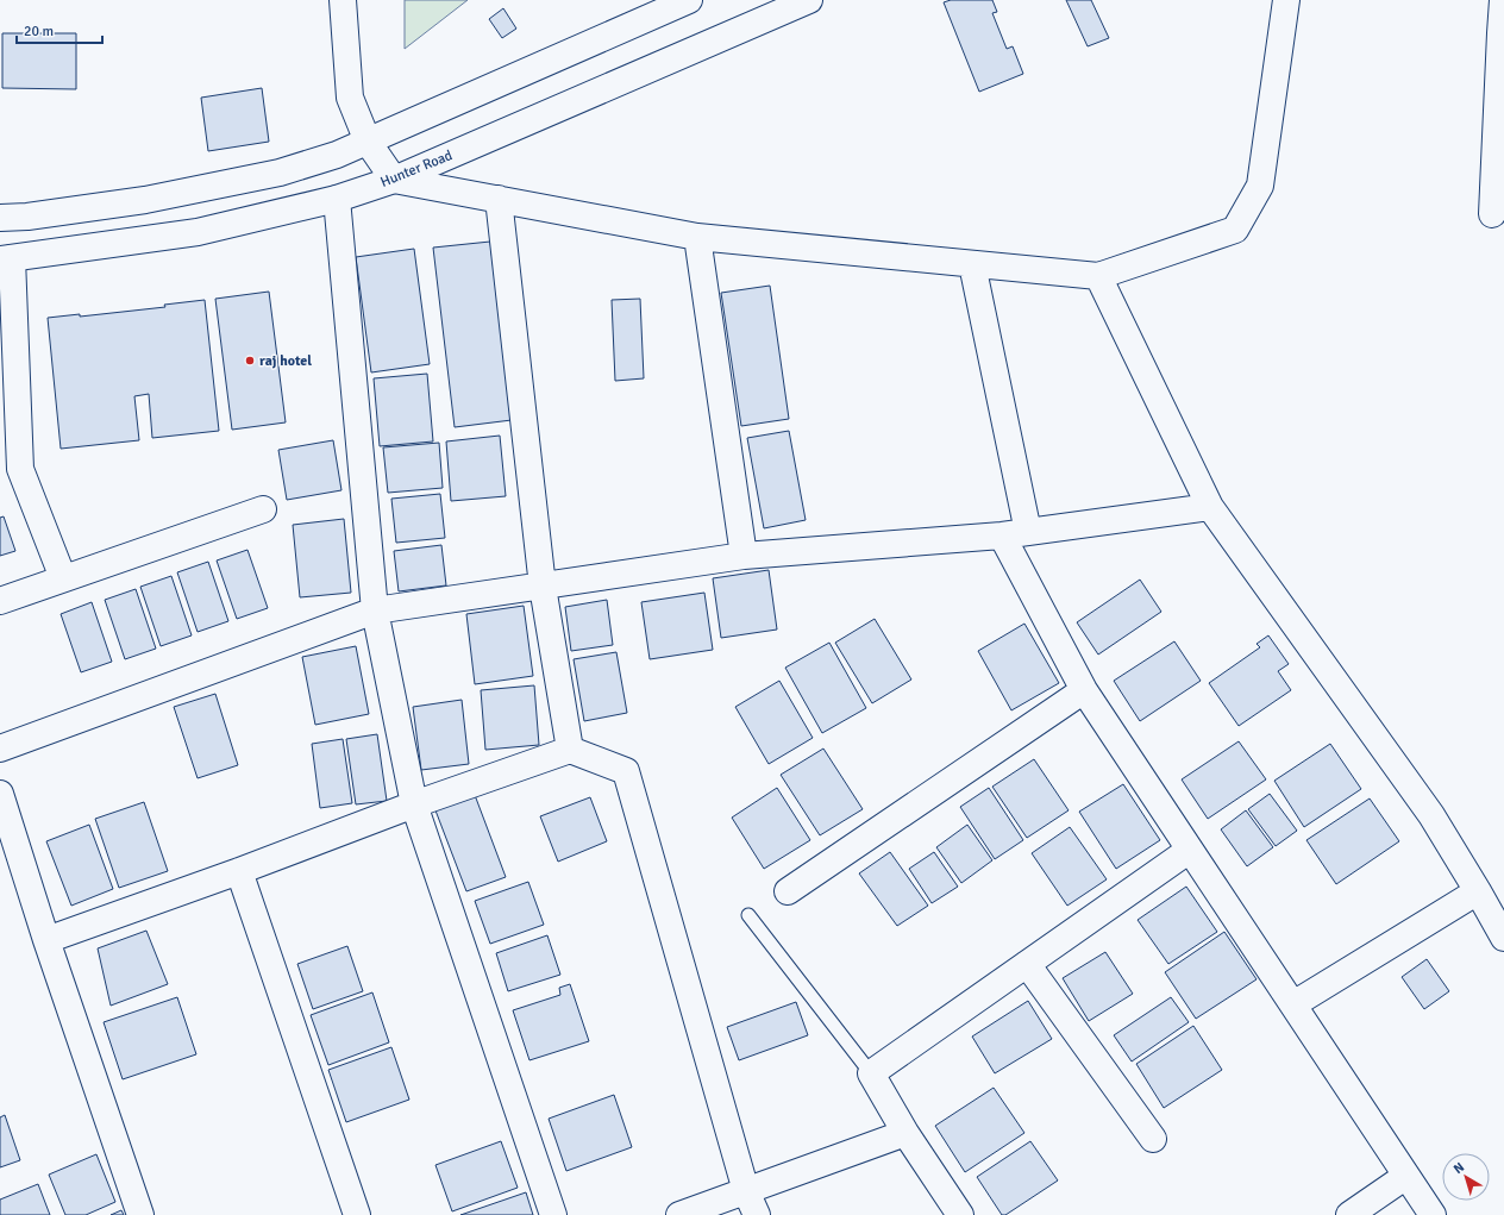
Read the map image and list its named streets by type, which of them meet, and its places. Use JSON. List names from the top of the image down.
{
  "streets": {
    "street": ["Hunter Road"]
  },
  "places": ["raj hotel"],
  "scale_bar": "20 m",
  "north": "top left"
}
